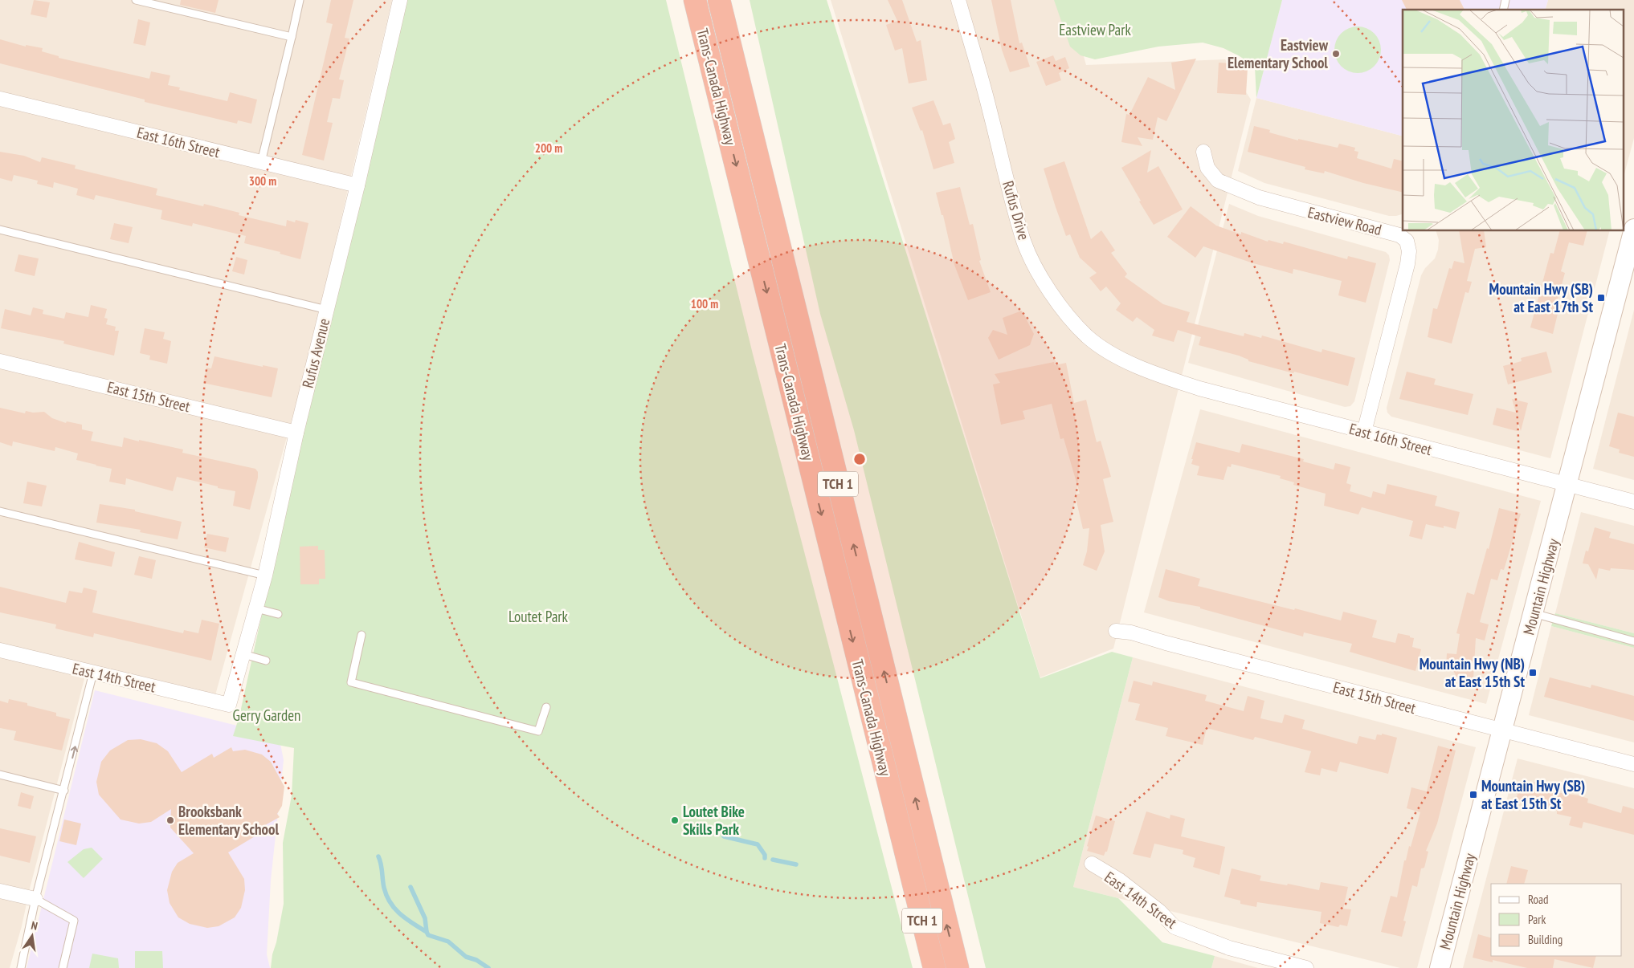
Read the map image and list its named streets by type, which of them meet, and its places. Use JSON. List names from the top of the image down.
{
  "streets": {
    "highway": ["Trans-Canada Highway", "TCH 1"],
    "main road": ["Mountain Highway"],
    "street": [
      "East 16th Street",
      "Rufus Drive",
      "Eastview Road",
      "Rufus Avenue",
      "East 15th Street",
      "East 14th Street"
    ]
  },
  "crossings": [
    ["East 16th Street", "Rufus Drive"],
    ["East 16th Street", "Eastview Road"],
    ["East 16th Street", "Rufus Avenue"],
    ["East 16th Street", "Mountain Highway"],
    ["Rufus Avenue", "East 15th Street"],
    ["Rufus Avenue", "East 14th Street"],
    ["East 15th Street", "Mountain Highway"]
  ],
  "parks": ["Eastview Park", "Loutet Park", "Gerry Garden"],
  "places": {
    "other": ["Eastview Elementary School", "Brooksbank Elementary School", "Loutet Bike Skills Park"],
    "transit": ["Mountain Hwy (SB) at East 17th St", "Mountain Hwy (NB) at East 15th St", "Mountain Hwy (SB) at East 15th St"]
  },
  "legend": ["Road", "Park", "Building"],
  "north": "top",
  "rings": ["200 m", "300 m", "100 m"]
}
